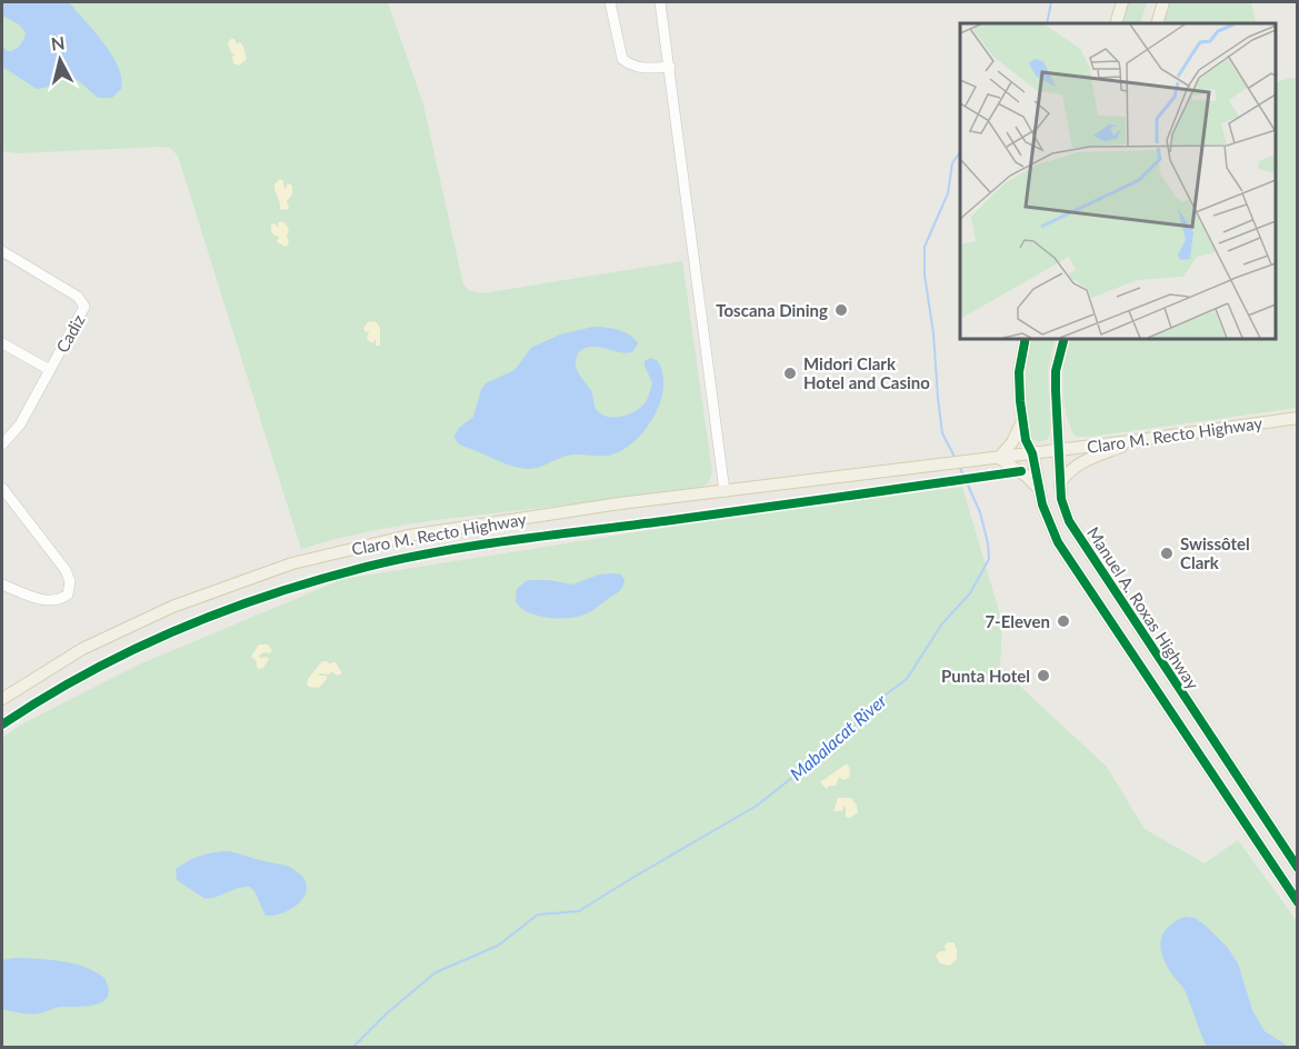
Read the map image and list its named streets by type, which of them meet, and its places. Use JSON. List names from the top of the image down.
{
  "streets": {
    "main road": ["Claro M. Recto Highway", "Manuel A. Roxas Highway"],
    "street": ["Cadiz"]
  },
  "crossings": [
    ["Claro M. Recto Highway", "Manuel A. Roxas Highway"]
  ],
  "water": ["Mabalacat River"],
  "places": [
    "Toscana Dining",
    "Midori Clark Hotel and Casino",
    "Swissôtel Clark",
    "7-Eleven",
    "Punta Hotel"
  ],
  "north": "top"
}
